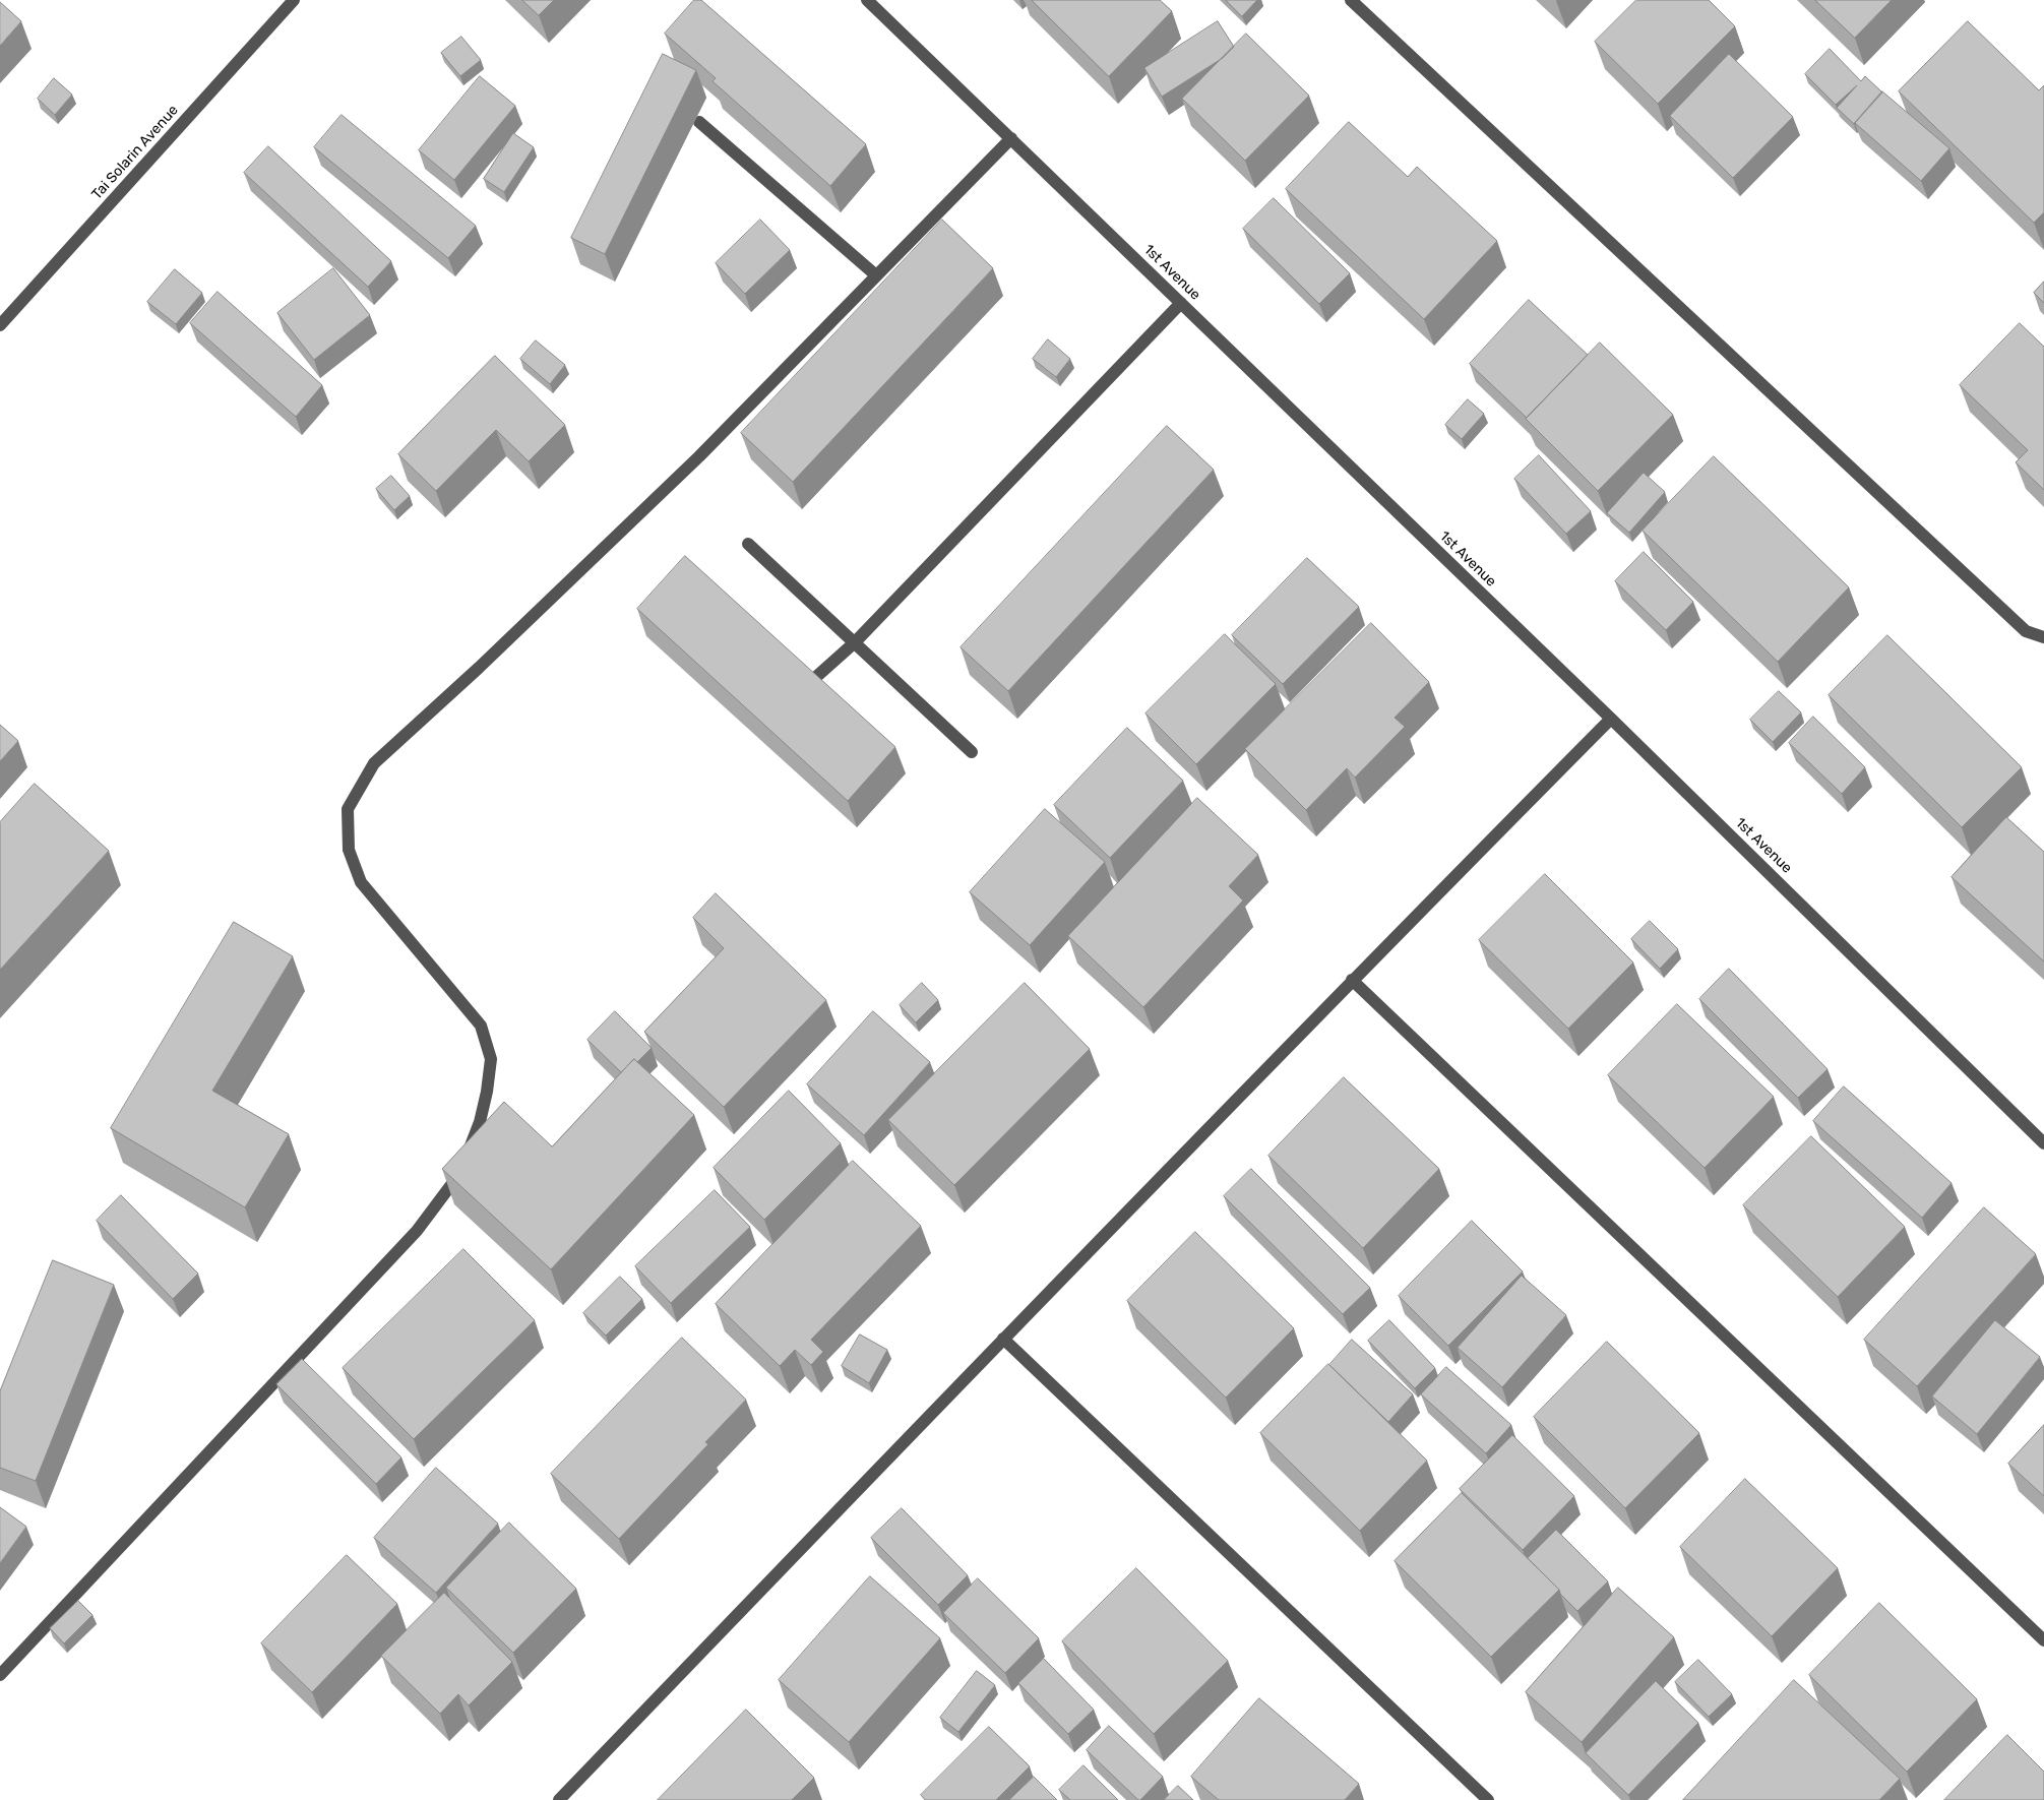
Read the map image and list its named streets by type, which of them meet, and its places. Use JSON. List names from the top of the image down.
{
  "streets": {
    "street": ["Tai Solarin Avenue", "1st Avenue"]
  }
}
